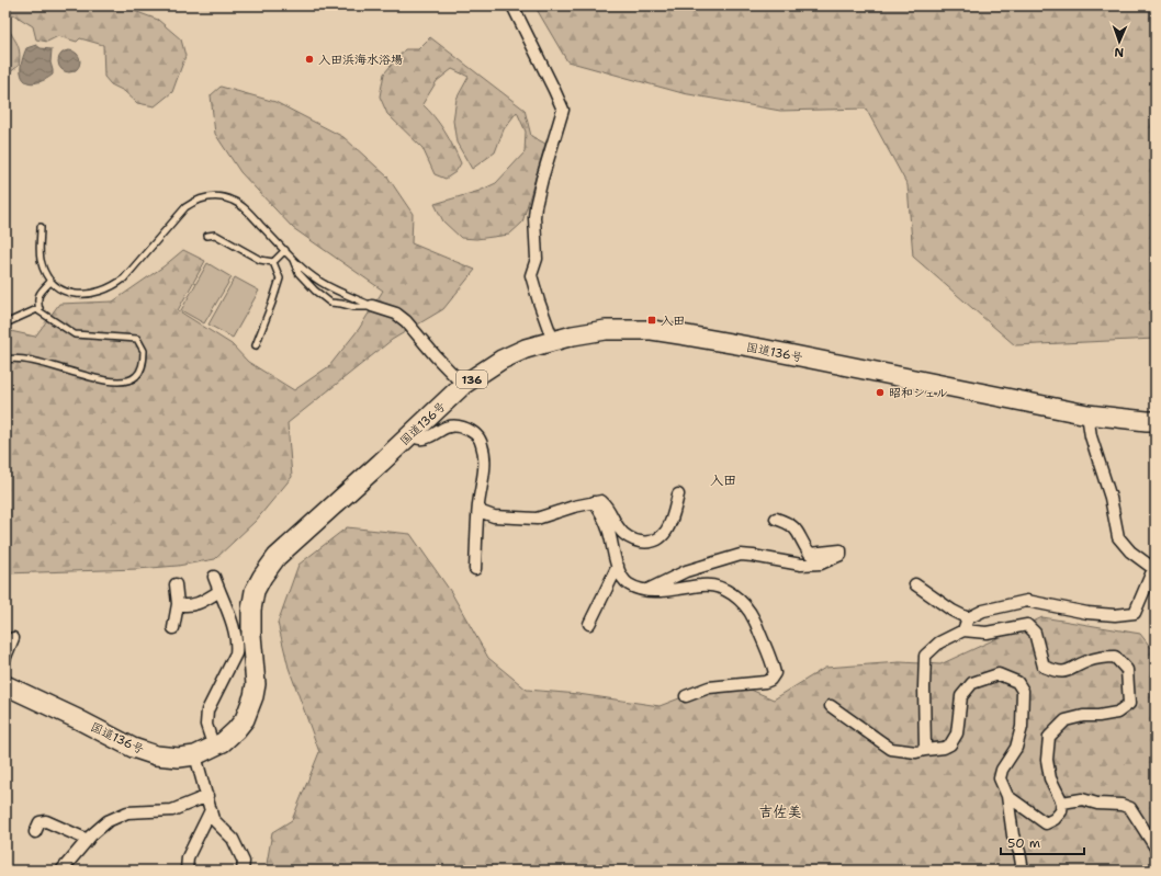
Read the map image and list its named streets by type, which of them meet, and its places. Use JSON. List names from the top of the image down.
{
  "streets": {
    "highway": ["国道136号", "136"]
  },
  "districts": ["入田", "吉佐美"],
  "places": {
    "other": ["入田浜海水浴場", "昭和シェル"],
    "transit": ["入田"]
  },
  "scale_bar": "50 m",
  "north": "bottom"
}
